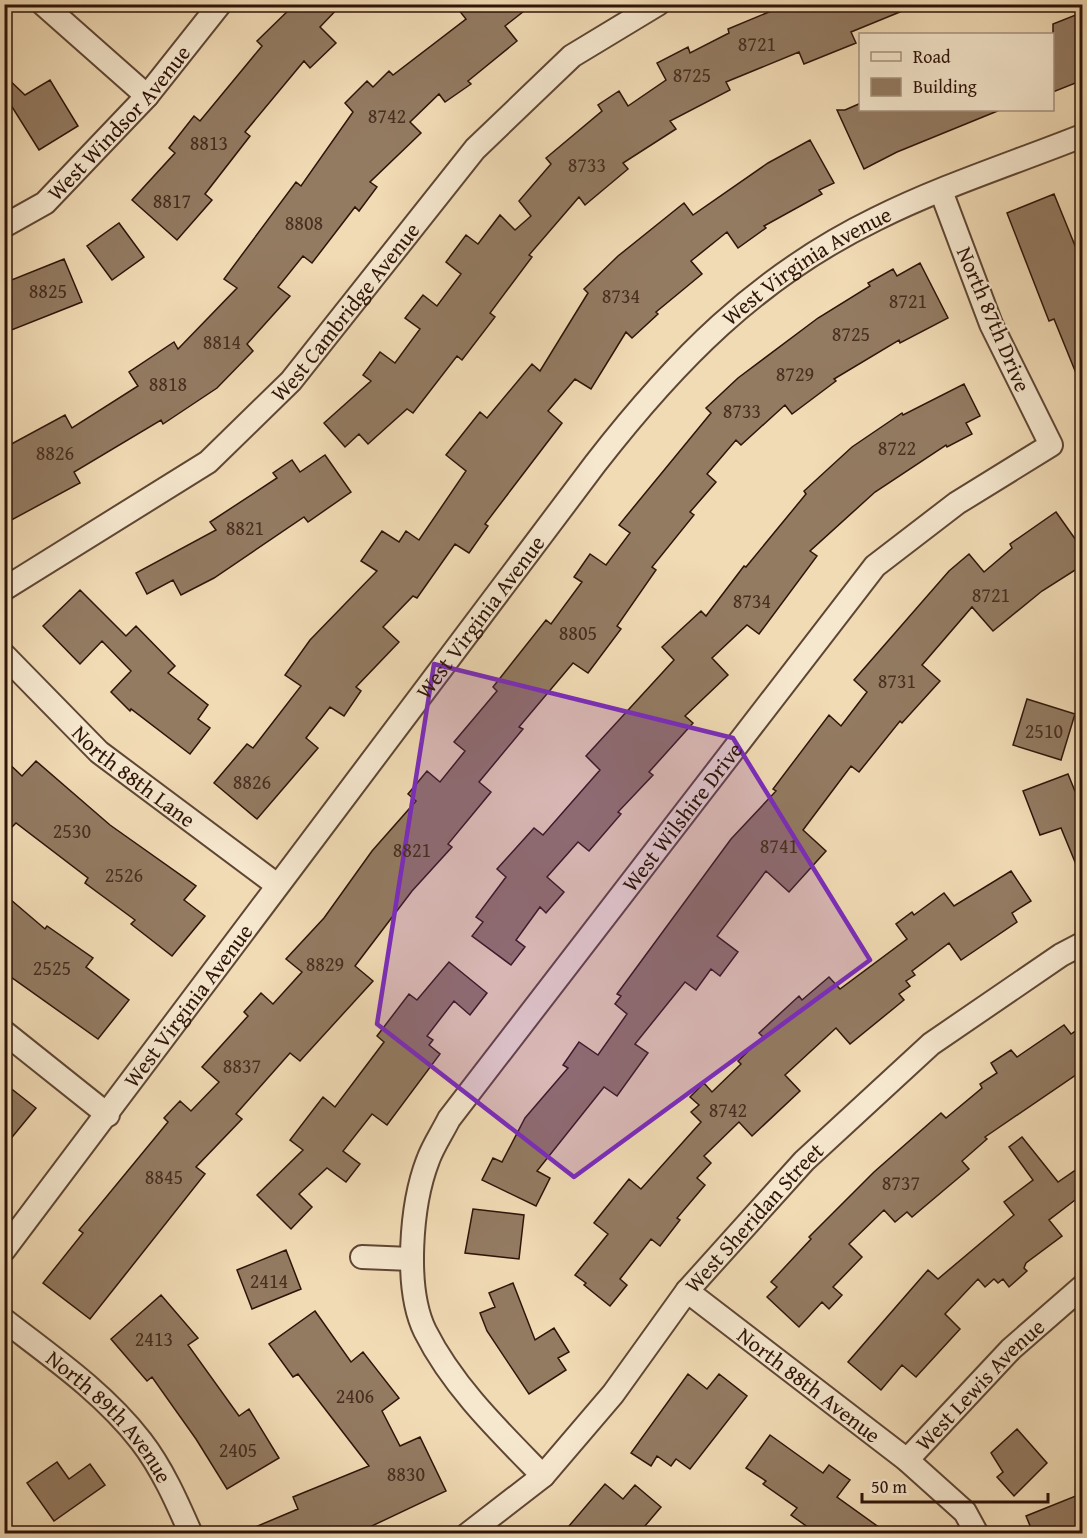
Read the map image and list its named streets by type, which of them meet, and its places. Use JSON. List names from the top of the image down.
{
  "streets": {
    "street": [
      "West Windsor Avenue",
      "West Virginia Avenue",
      "West Cambridge Avenue",
      "North 87th Drive",
      "North 88th Lane",
      "West Wilshire Drive",
      "West Sheridan Street",
      "North 88th Avenue",
      "West Lewis Avenue",
      "North 89th Avenue"
    ]
  },
  "crossings": [
    ["West Virginia Avenue", "North 87th Drive"],
    ["West Virginia Avenue", "North 88th Lane"],
    ["North 87th Drive", "West Wilshire Drive"],
    ["West Sheridan Street", "North 88th Avenue"],
    ["North 88th Avenue", "West Lewis Avenue"]
  ],
  "house_numbers": [
    "8721",
    "8725",
    "8742",
    "8813",
    "8733",
    "8817",
    "8808",
    "8825",
    "8734",
    "8721",
    "8725",
    "8814",
    "8729",
    "8818",
    "8733",
    "8722",
    "8826",
    "8821",
    "8721",
    "8734",
    "8805",
    "8731",
    "2510",
    "8826",
    "2530",
    "8741",
    "8821",
    "2526",
    "8829",
    "2525",
    "8837",
    "8742",
    "8845",
    "8737",
    "2414",
    "2413",
    "2406",
    "2405",
    "8830"
  ],
  "legend": ["Road", "Building"],
  "scale_bar": "50 m"
}
